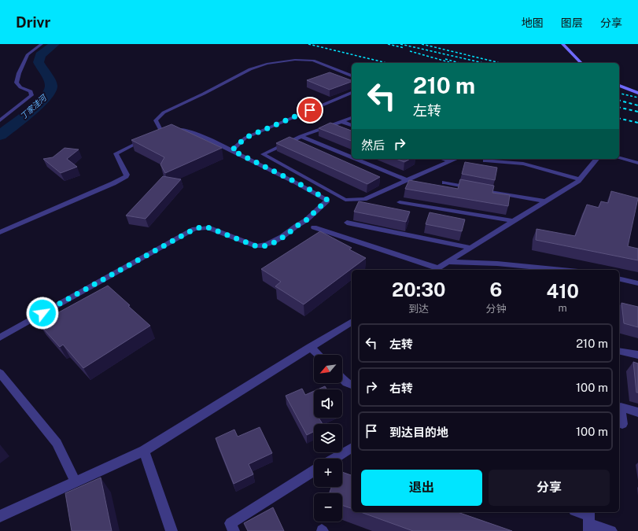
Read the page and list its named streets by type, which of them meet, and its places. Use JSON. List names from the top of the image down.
{
  "water": ["丁家洼河"],
  "north": "bottom left",
  "page": {
    "header": "Drivr",
    "nav": ["地图", "图层", "分享"],
    "turn": ["210 m", "左转"],
    "then": "然后",
    "eta": [
      "20:30",
      "到达",
      "6",
      "分钟",
      "410",
      "m"
    ],
    "list": [
      {
        "name": "左转",
        "value": "210 m"
      },
      {
        "name": "右转",
        "value": "100 m"
      },
      {
        "name": "到达目的地",
        "value": "100 m"
      }
    ],
    "map_buttons": ["+", "−"],
    "buttons": ["退出", "分享"]
  }
}
